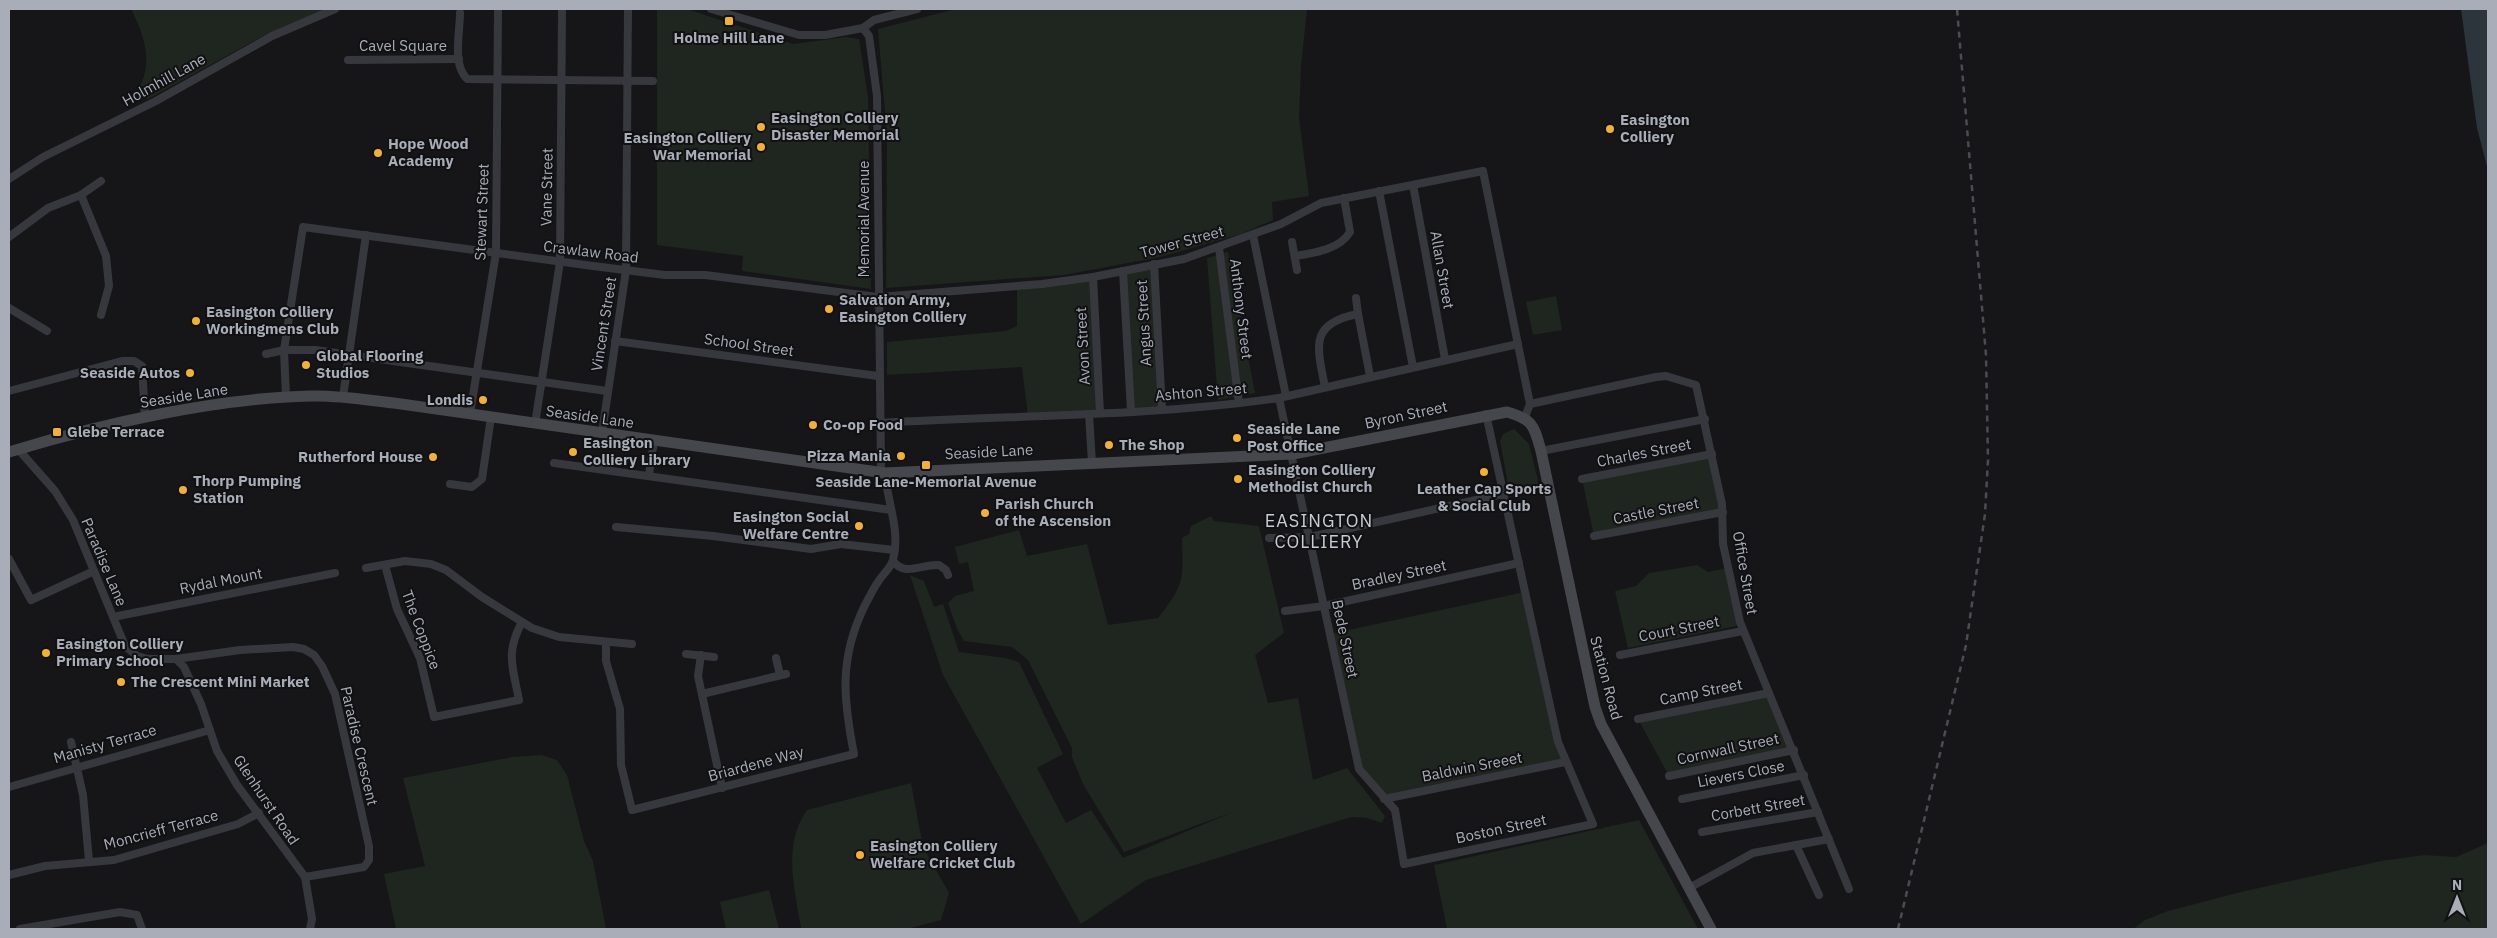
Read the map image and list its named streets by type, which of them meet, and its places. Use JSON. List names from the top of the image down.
{
  "streets": {
    "main road": ["Seaside Lane", "Byron Street", "Station Road"],
    "street": [
      "Cavel Square",
      "Holmhill Lane",
      "Vane Street",
      "Stewart Street",
      "Memorial Avenue",
      "Tower Street",
      "Crawlaw Road",
      "Allan Street",
      "Anthony Street",
      "Angus Street",
      "Vincent Street",
      "School Street",
      "Avon Street",
      "Ashton Street",
      "Charles Street",
      "Castle Street",
      "Paradise Lane",
      "Office Street",
      "Bradley Street",
      "Rydal Mount",
      "Court Street",
      "The Coppice",
      "Bede Street",
      "Camp Street",
      "Manisty Terrace",
      "Paradise Crescent",
      "Cornwall Street",
      "Briardene Way",
      "Baldwin Sreeet",
      "Lievers Close",
      "Glenhurst Road",
      "Corbett Street",
      "Boston Street",
      "Moncrieff Terrace"
    ]
  },
  "crossings": [
    ["Vane Street", "Crawlaw Road"],
    ["Vane Street", "Seaside Lane"],
    ["Stewart Street", "Crawlaw Road"],
    ["Stewart Street", "Seaside Lane"],
    ["Memorial Avenue", "Tower Street"],
    ["Memorial Avenue", "Crawlaw Road"],
    ["Memorial Avenue", "School Street"],
    ["Memorial Avenue", "Ashton Street"],
    ["Memorial Avenue", "Seaside Lane"],
    ["Memorial Avenue", "Briardene Way"],
    ["Tower Street", "Crawlaw Road"],
    ["Tower Street", "Allan Street"],
    ["Tower Street", "Anthony Street"],
    ["Tower Street", "Angus Street"],
    ["Tower Street", "Avon Street"],
    ["Tower Street", "Ashton Street"],
    ["Tower Street", "Bede Street"],
    ["Crawlaw Road", "Vincent Street"],
    ["Allan Street", "Ashton Street"],
    ["Anthony Street", "Ashton Street"],
    ["Angus Street", "Ashton Street"],
    ["Vincent Street", "School Street"],
    ["Vincent Street", "Seaside Lane"],
    ["Avon Street", "Ashton Street"],
    ["Ashton Street", "Bede Street"],
    ["Seaside Lane", "Byron Street"],
    ["Seaside Lane", "Paradise Lane"],
    ["Seaside Lane", "Bede Street"],
    ["Byron Street", "Bede Street"],
    ["Byron Street", "Station Road"],
    ["Charles Street", "Office Street"],
    ["Castle Street", "Office Street"],
    ["Paradise Lane", "Rydal Mount"],
    ["Paradise Lane", "Paradise Crescent"],
    ["Paradise Lane", "Glenhurst Road"],
    ["Office Street", "Court Street"],
    ["Office Street", "Camp Street"],
    ["Office Street", "Cornwall Street"],
    ["Office Street", "Lievers Close"],
    ["Office Street", "Corbett Street"],
    ["Bradley Street", "Bede Street"],
    ["Bede Street", "Baldwin Sreeet"],
    ["Bede Street", "Boston Street"],
    ["Manisty Terrace", "Glenhurst Road"],
    ["Paradise Crescent", "Glenhurst Road"],
    ["Baldwin Sreeet", "Boston Street"],
    ["Glenhurst Road", "Moncrieff Terrace"]
  ],
  "districts": ["EASINGTON COLLIERY"],
  "places": {
    "transit": ["Holme Hill Lane", "Glebe Terrace", "Seaside Lane-Memorial Avenue"],
    "other": [
      "Easington Colliery Disaster Memorial",
      "Easington Colliery",
      "Easington Colliery War Memorial",
      "Hope Wood Academy",
      "Salvation Army, Easington Colliery",
      "Easington Colliery Workingmens Club",
      "Global Flooring Studios",
      "Seaside Autos",
      "Londis",
      "Co-op Food",
      "Seaside Lane Post Office",
      "The Shop",
      "Easington Colliery Library",
      "Pizza Mania",
      "Rutherford House",
      "Leather Cap Sports & Social Club",
      "Easington Colliery Methodist Church",
      "Thorp Pumping Station",
      "Parish Church of the Ascension",
      "Easington Social Welfare Centre",
      "Easington Colliery Primary School",
      "The Crescent Mini Market",
      "Easington Colliery Welfare Cricket Club"
    ]
  },
  "north": "top"
}
